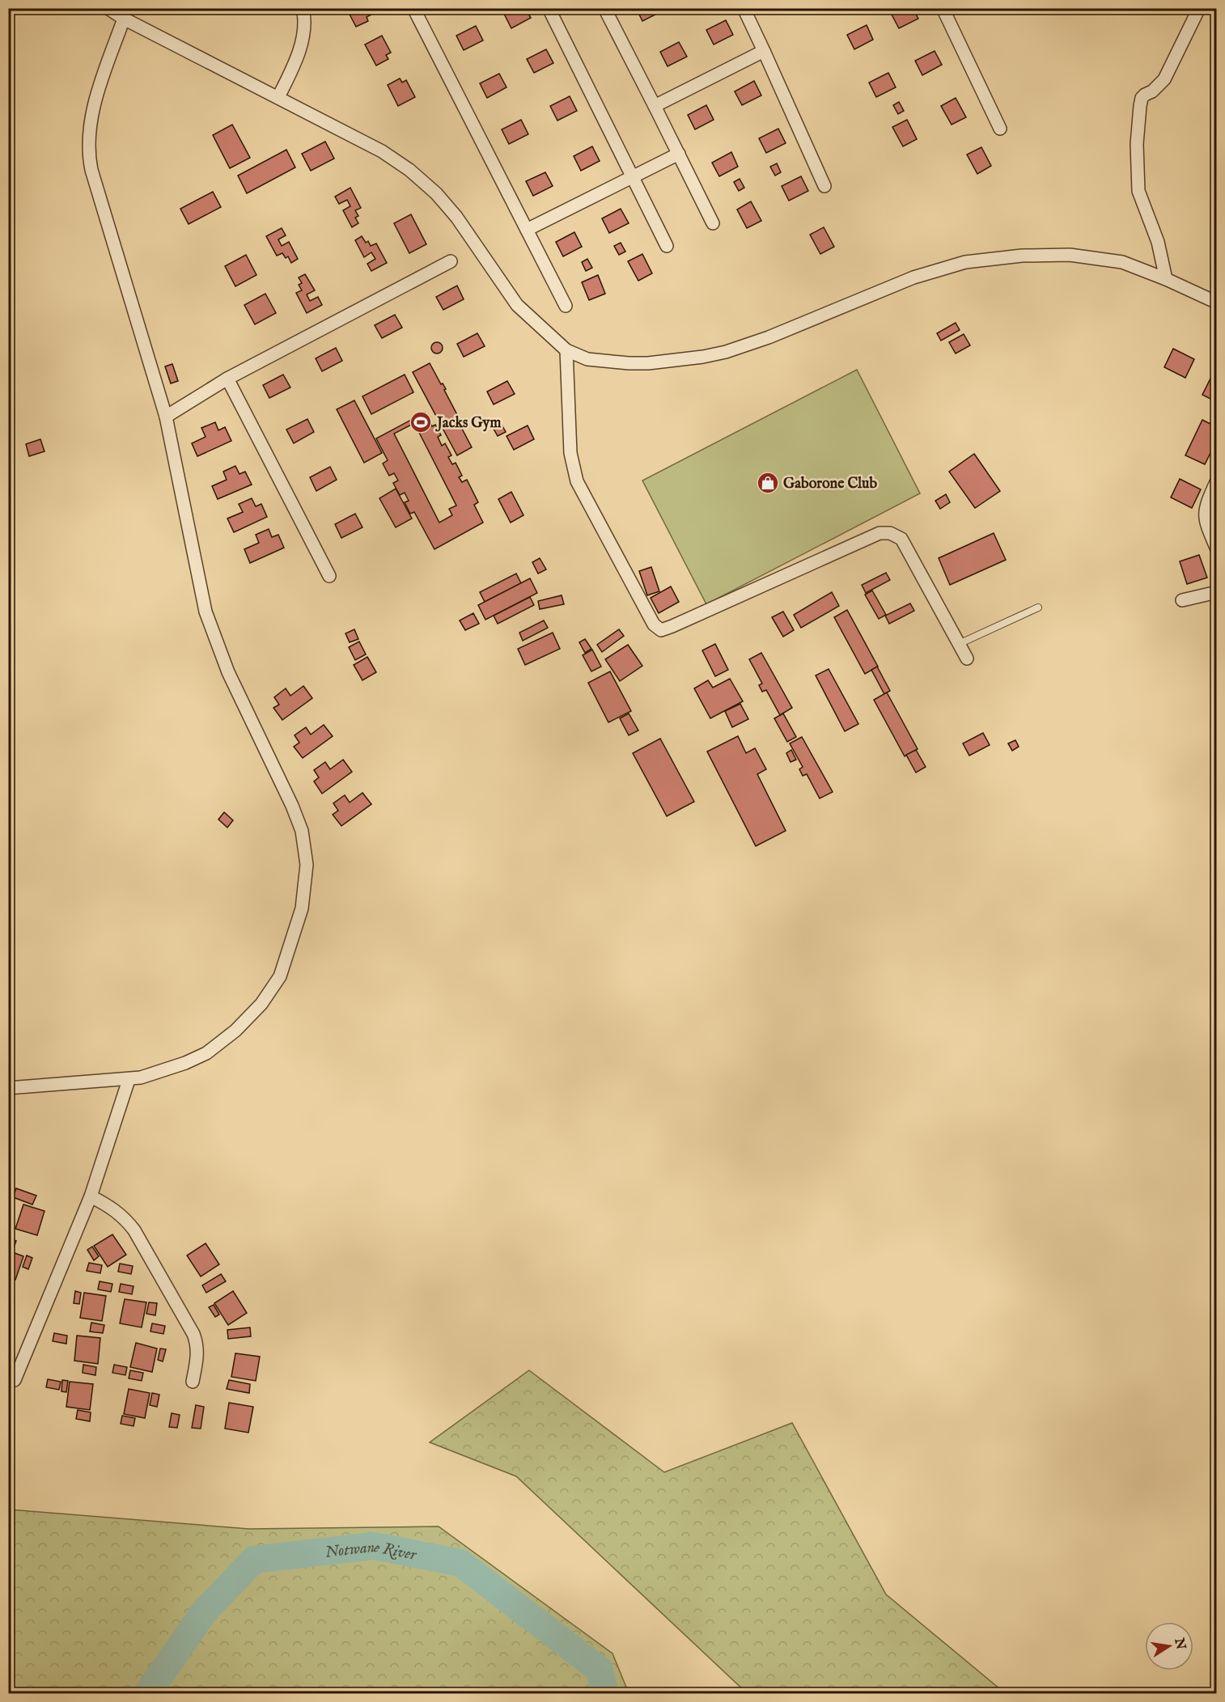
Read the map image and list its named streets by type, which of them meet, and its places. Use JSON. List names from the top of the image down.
{
  "water": ["Notwane River"],
  "places": {
    "sports": ["Jacks Gym"],
    "shop": ["Gaborone Club"]
  },
  "north": "right"
}
